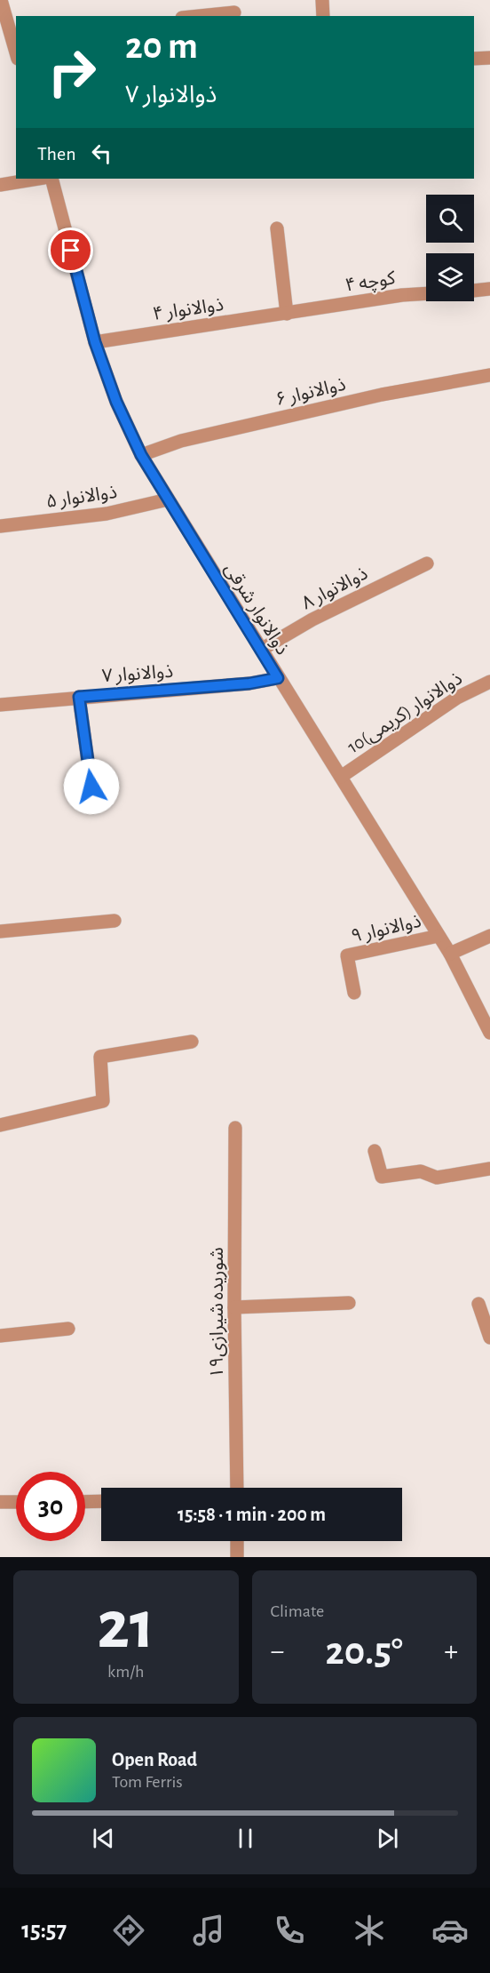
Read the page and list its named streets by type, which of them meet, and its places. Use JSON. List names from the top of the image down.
{
  "streets": {
    "street": [
      "کوچه ۴",
      "ذوالانوار ۴",
      "ذوالانوار ۶",
      "ذوالانوار ۵",
      "ذوالانوار ۸",
      "ذوالانوار شرقی",
      "ذوالانوار ۷",
      "10ذوالانوار (کریمی)",
      "ذوالانوار ۹",
      "شوریده شیرازی۱۹"
    ]
  },
  "crossings": [
    ["کوچه ۴", "ذوالانوار ۴"],
    ["ذوالانوار ۴", "ذوالانوار شرقی"],
    ["ذوالانوار ۶", "ذوالانوار شرقی"],
    ["ذوالانوار ۵", "ذوالانوار شرقی"],
    ["ذوالانوار ۸", "ذوالانوار شرقی"],
    ["ذوالانوار شرقی", "ذوالانوار ۷"],
    ["ذوالانوار شرقی", "10ذوالانوار (کریمی)"],
    ["ذوالانوار شرقی", "ذوالانوار ۹"]
  ],
  "page": {
    "turn": ["20 m", "ذوالانوار ۷"],
    "then": "Then",
    "limit": "30",
    "trip": "15:58 · 1 min · 200 m",
    "tile": [
      ["21", "km/h"],
      "Climate"
    ],
    "heat": ["−", "20.5°", "+"],
    "song": ["Open Road", "Tom Ferris"],
    "tabs": "15:57"
  }
}
